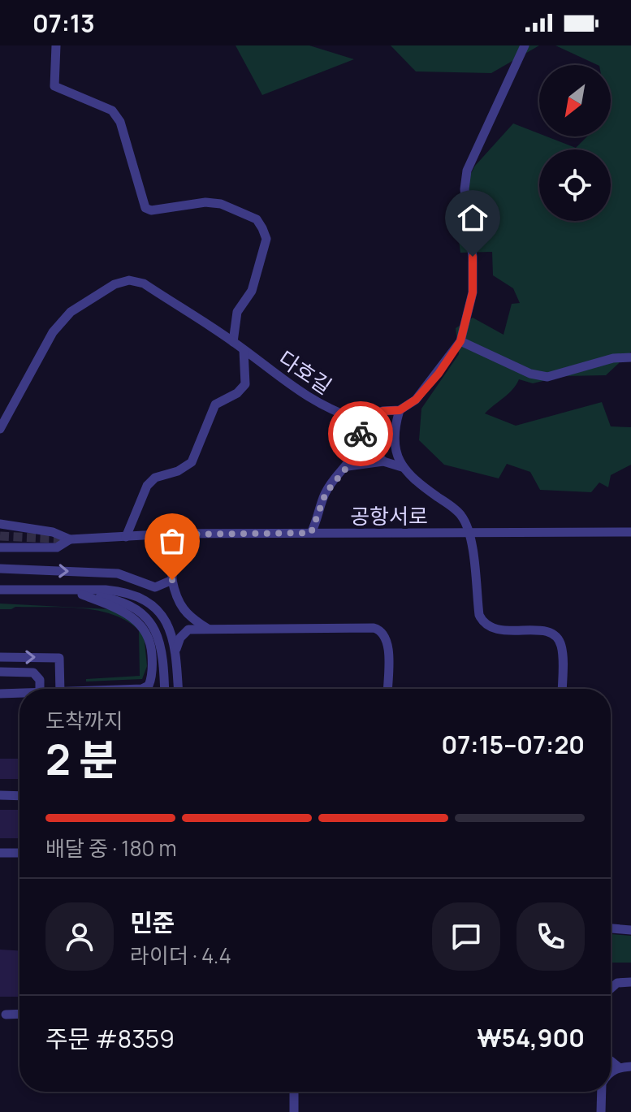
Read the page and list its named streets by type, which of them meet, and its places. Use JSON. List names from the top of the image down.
{
  "streets": {
    "street": ["다호길", "공항서로"]
  },
  "north": "bottom left",
  "page": {
    "status": "07:13",
    "heading": ["2 분", "도착까지", "07:15–07:20"],
    "panel": [
      "민준",
      "라이더 · 4.4",
      "주문 #8359",
      "₩54,900"
    ],
    "bar": "배달 중 · 180 m"
  }
}
